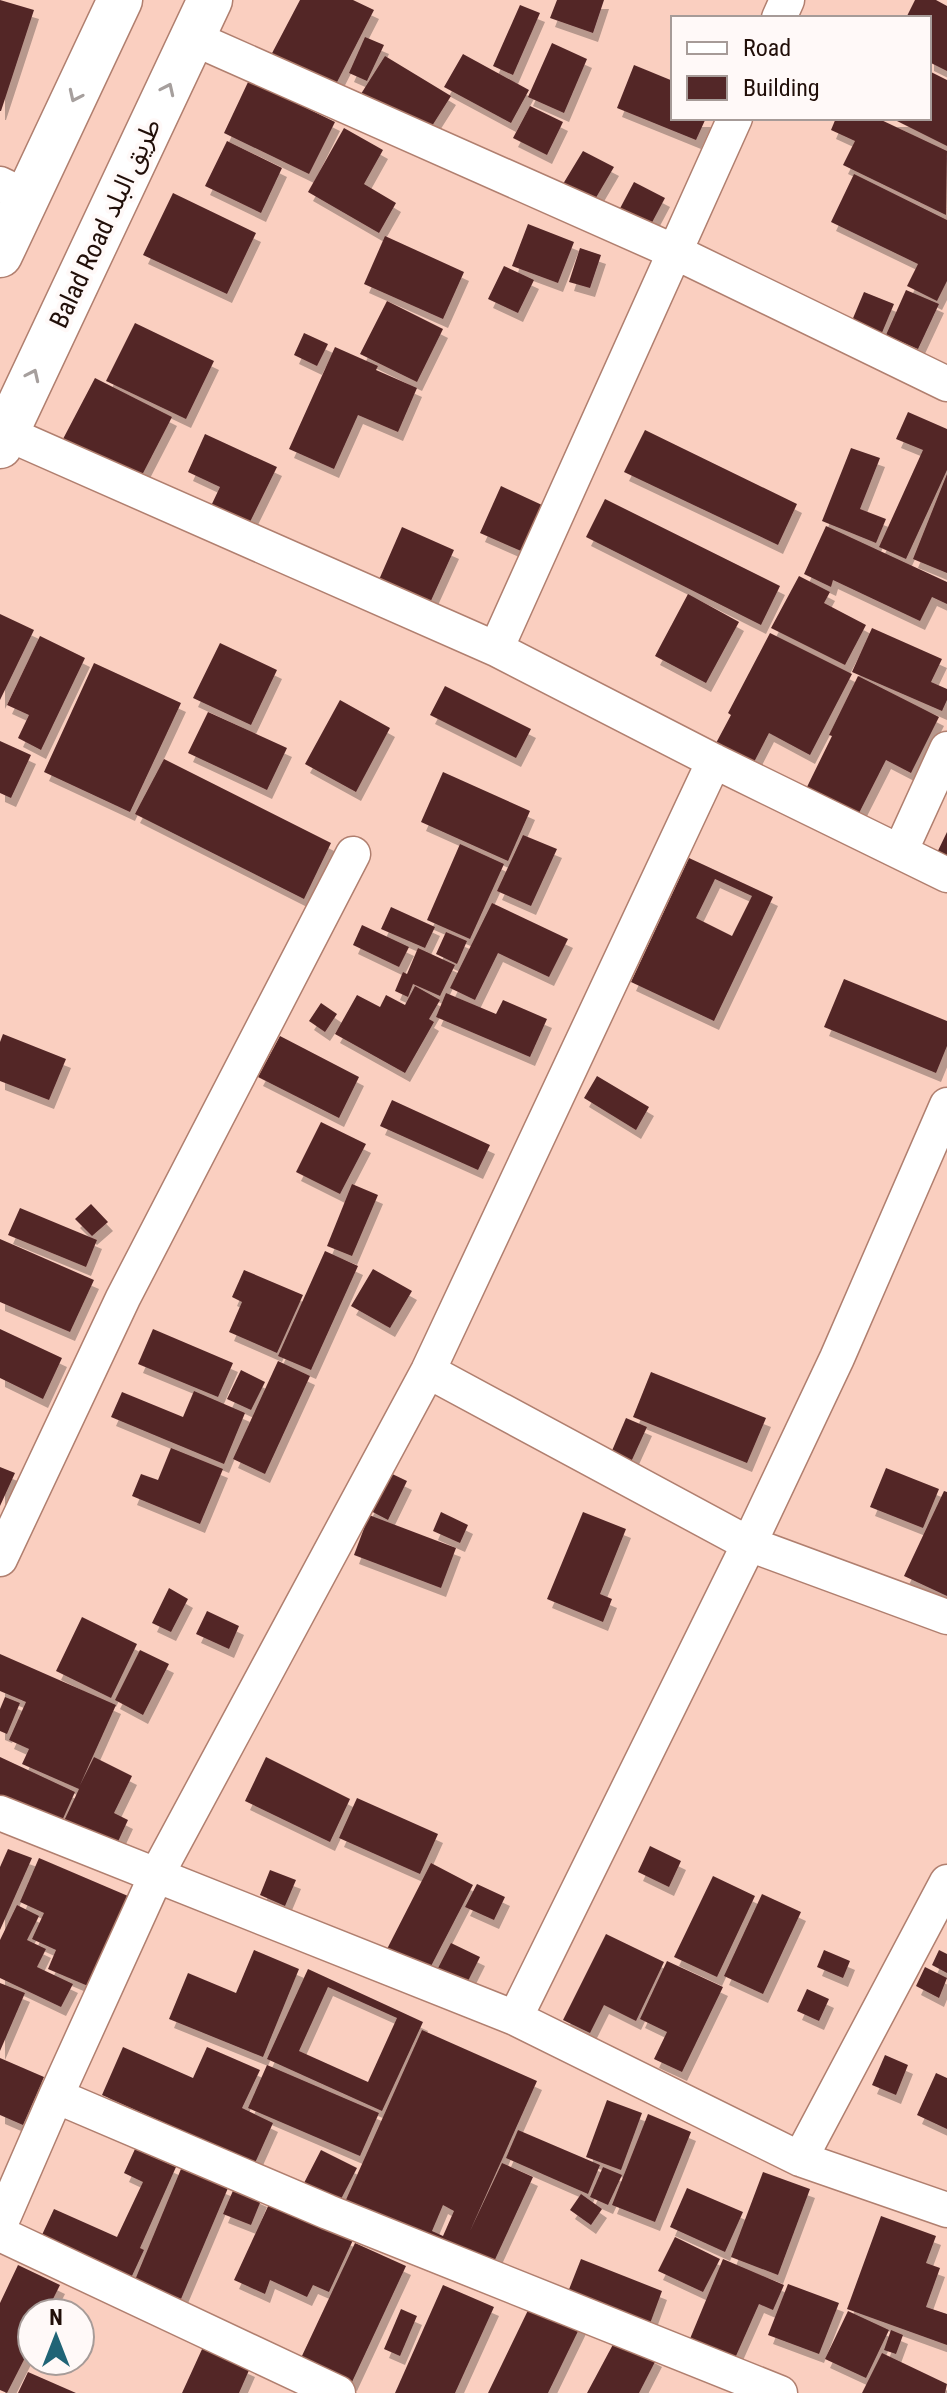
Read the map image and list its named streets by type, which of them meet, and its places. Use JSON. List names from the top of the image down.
{
  "streets": {
    "highway": ["Balad Road طريق البلد"]
  },
  "legend": ["Road", "Building"],
  "north": "top"
}
